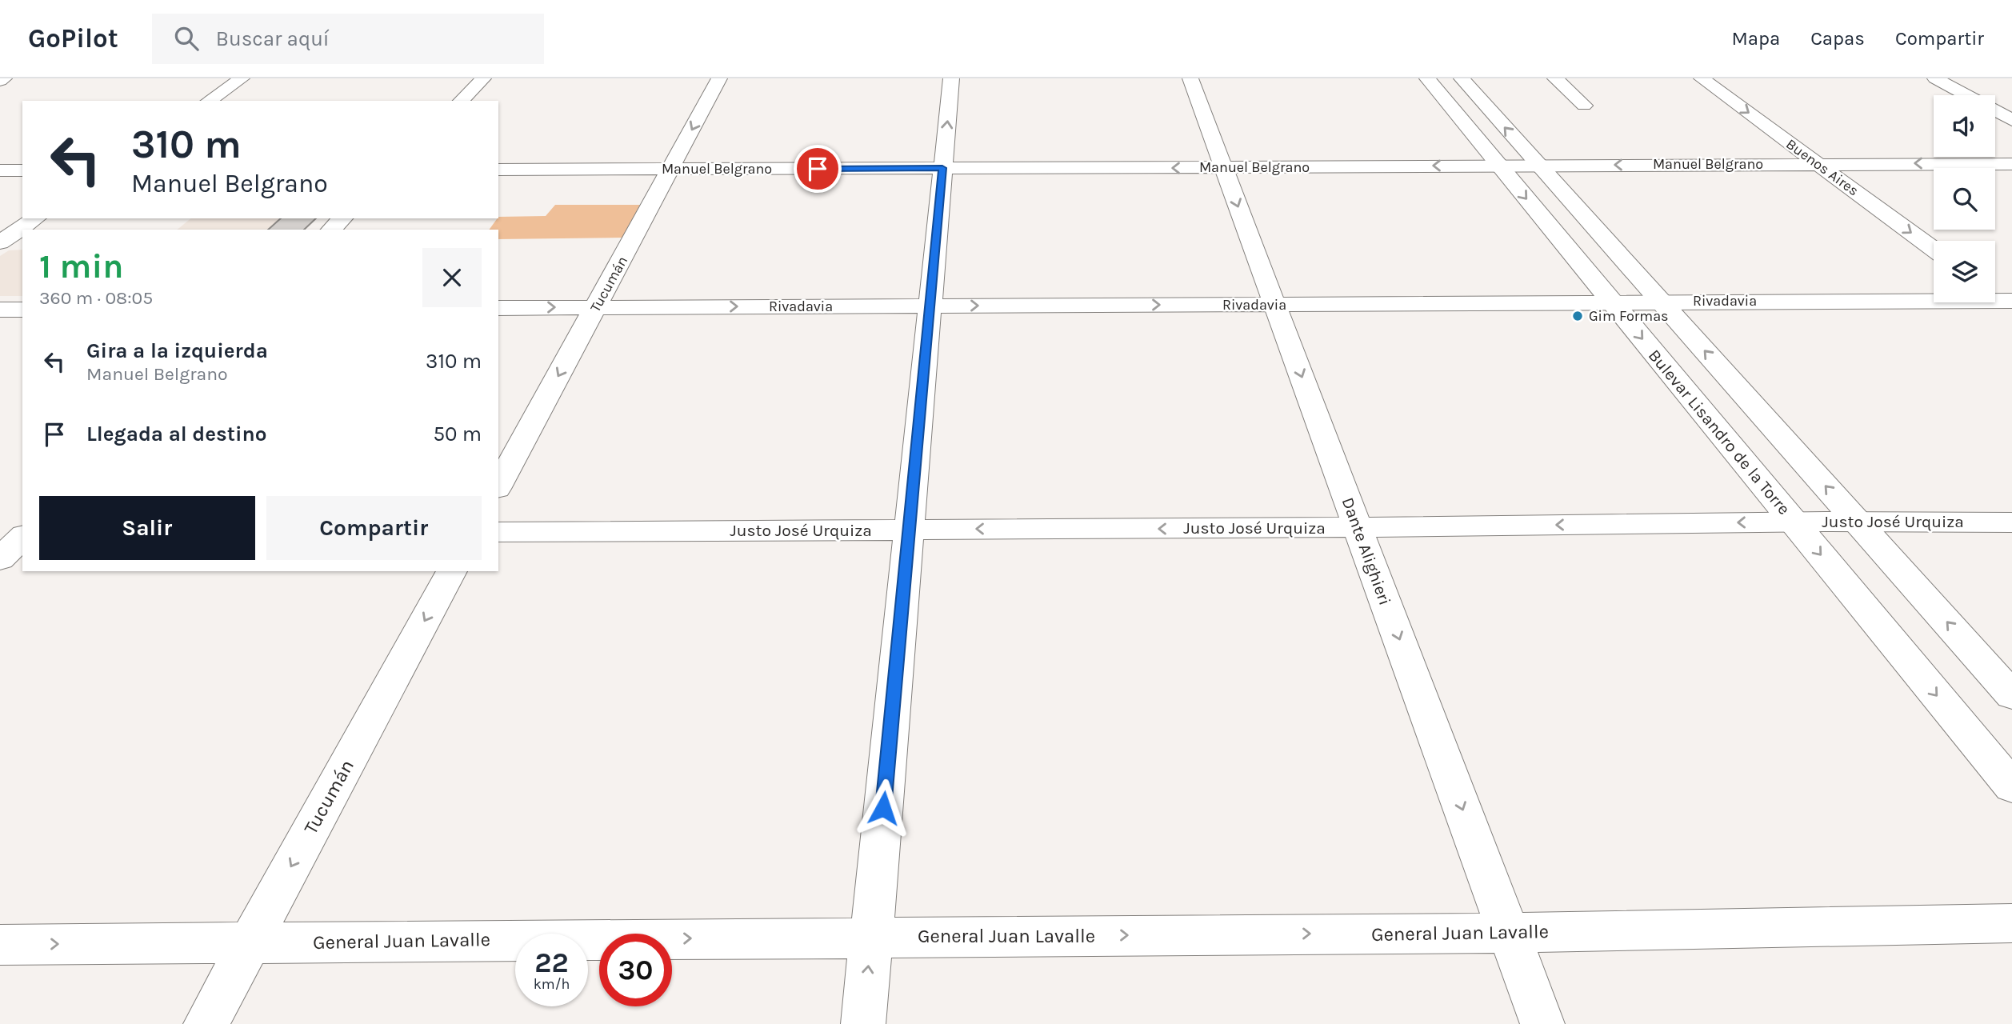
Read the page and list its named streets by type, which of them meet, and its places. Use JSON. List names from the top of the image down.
{
  "streets": {
    "street": [
      "Manuel Belgrano",
      "Buenos Aires",
      "Tucumán",
      "Rivadavia",
      "Bulevar Lisandro de la Torre",
      "Justo José Urquiza",
      "Dante Alighieri",
      "General Juan Lavalle"
    ]
  },
  "crossings": [
    ["Manuel Belgrano", "Buenos Aires"],
    ["Manuel Belgrano", "Tucumán"],
    ["Manuel Belgrano", "Bulevar Lisandro de la Torre"],
    ["Manuel Belgrano", "Dante Alighieri"],
    ["Tucumán", "Rivadavia"],
    ["Tucumán", "General Juan Lavalle"],
    ["Rivadavia", "Bulevar Lisandro de la Torre"],
    ["Rivadavia", "Dante Alighieri"],
    ["Bulevar Lisandro de la Torre", "Justo José Urquiza"],
    ["Justo José Urquiza", "Dante Alighieri"],
    ["Dante Alighieri", "General Juan Lavalle"]
  ],
  "one_way": [
    "Manuel Belgrano",
    "Tucumán",
    "Rivadavia",
    "Justo José Urquiza",
    "Dante Alighieri",
    "General Juan Lavalle"
  ],
  "places": ["Gim Formas"],
  "page": {
    "header": "GoPilot",
    "search": "Buscar aquí",
    "nav": ["Mapa", "Capas", "Compartir"],
    "turn": ["310 m", "Manuel Belgrano"],
    "heading": ["1 min", "360 m · 08:05"],
    "list": [
      {
        "name": "Gira a la izquierda",
        "note": "Manuel Belgrano",
        "value": "310 m"
      },
      {
        "name": "Llegada al destino",
        "value": "50 m"
      }
    ],
    "buttons": ["Salir", "Compartir"],
    "speed": "22 km/h",
    "limit": "30"
  }
}
